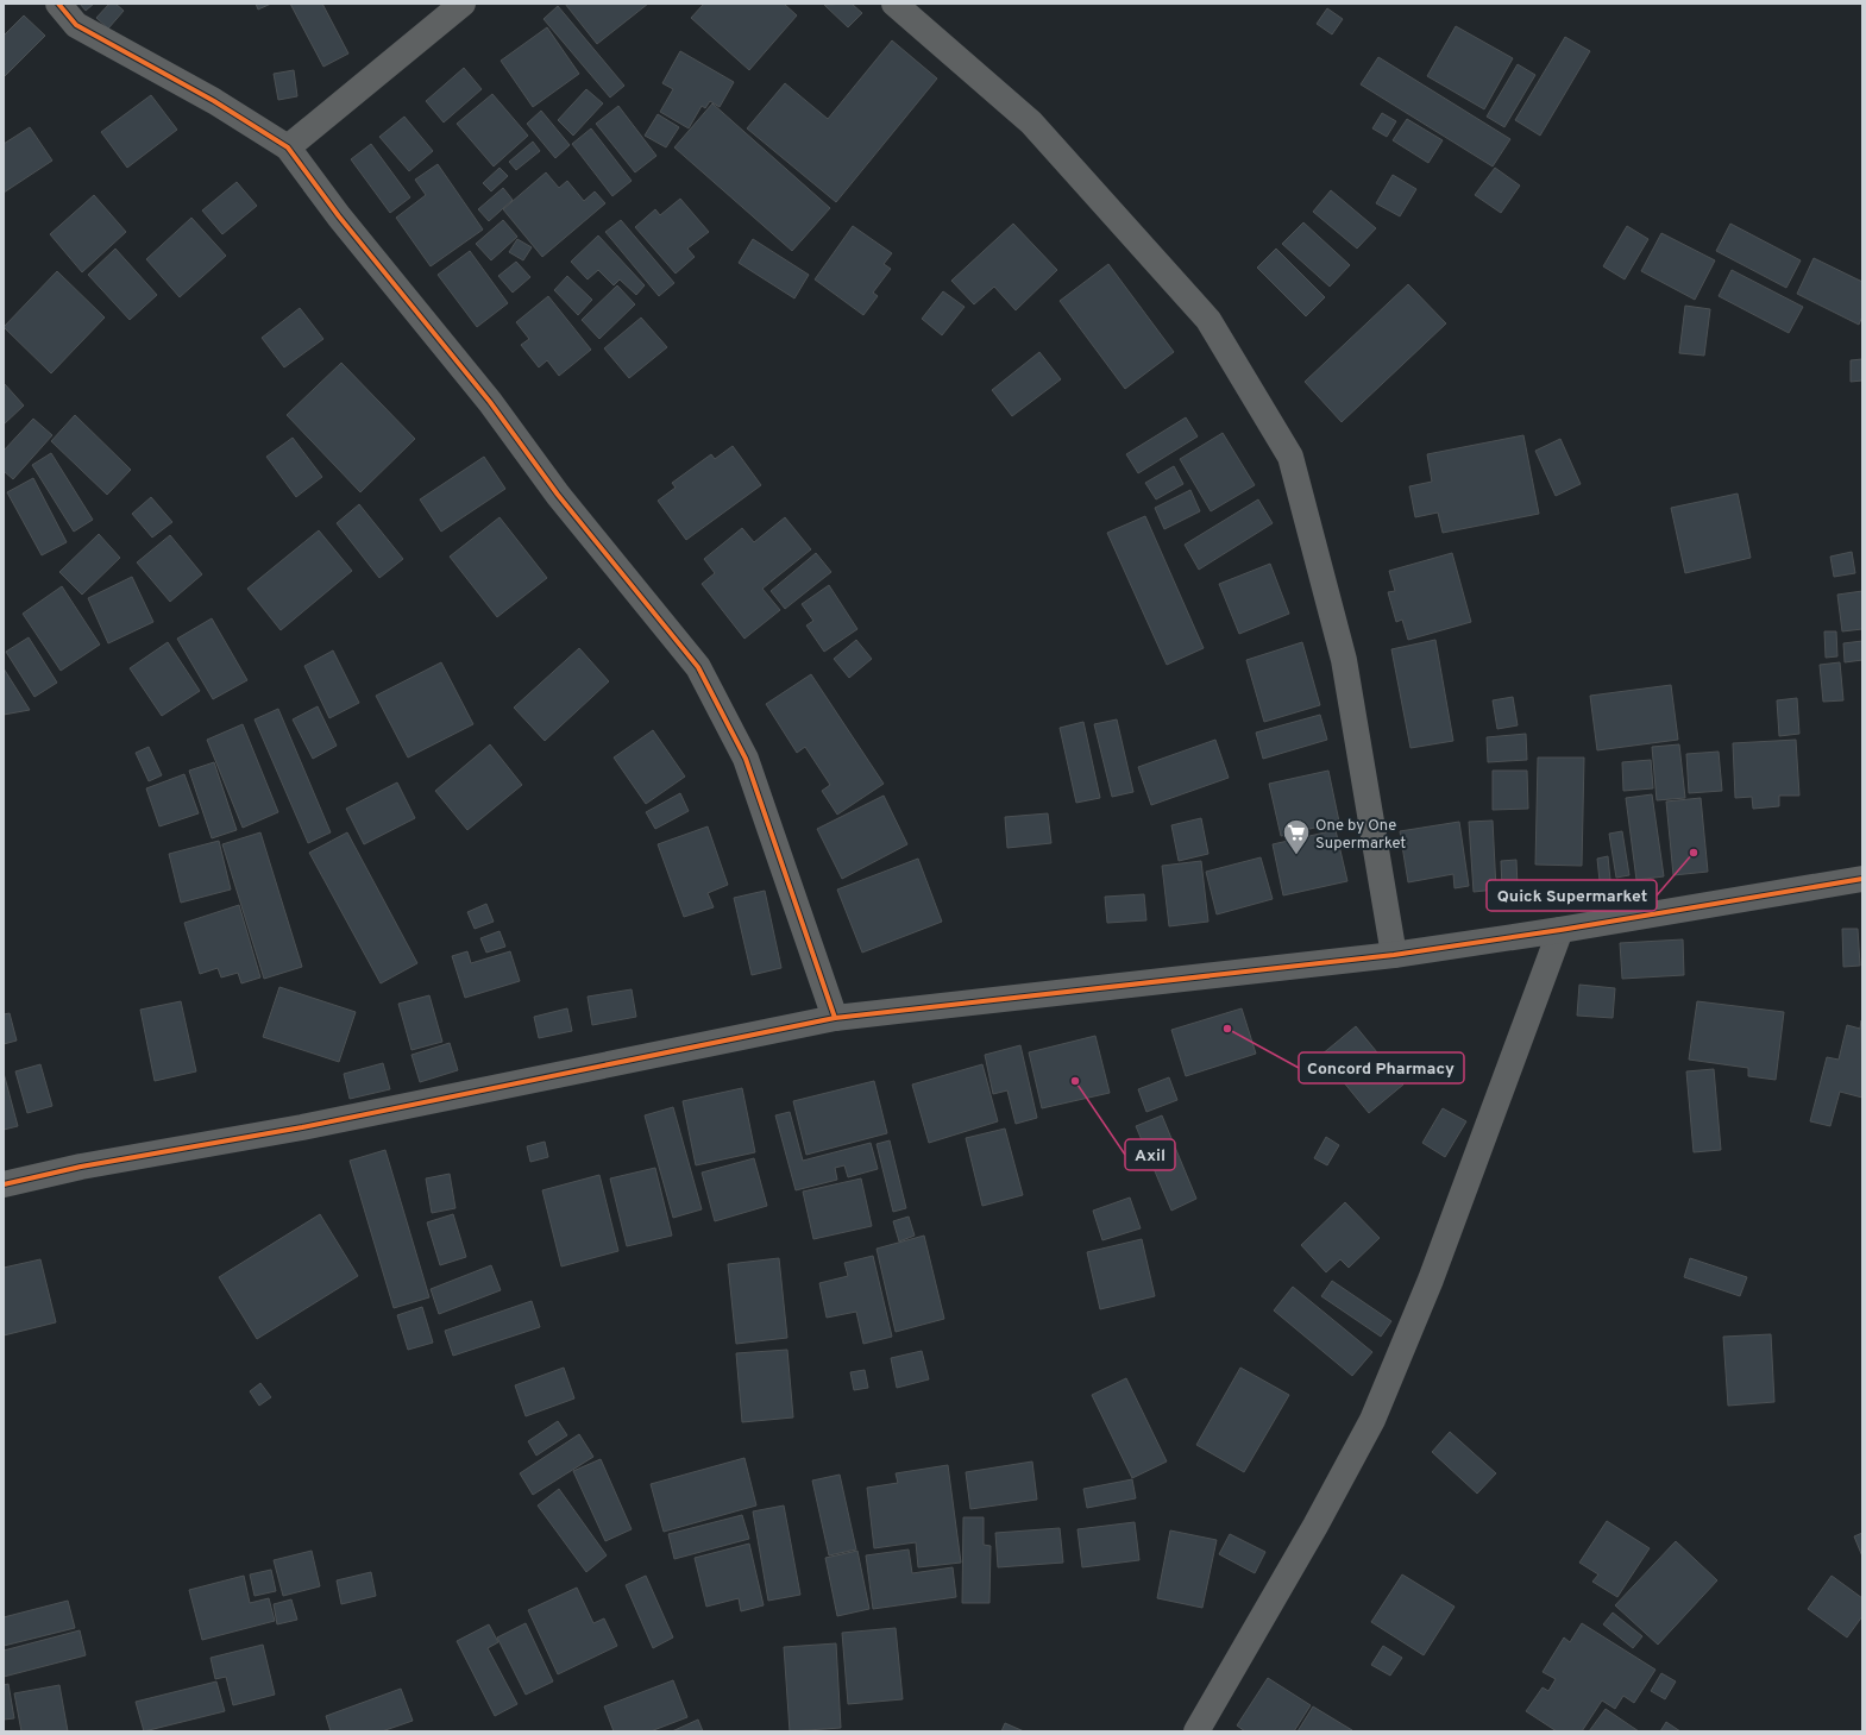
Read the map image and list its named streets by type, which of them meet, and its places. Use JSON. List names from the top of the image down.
{
  "places": {
    "other": ["Quick Supermarket", "Concord Pharmacy", "Axil"],
    "supermarket": ["One by One Supermarket"]
  }
}
